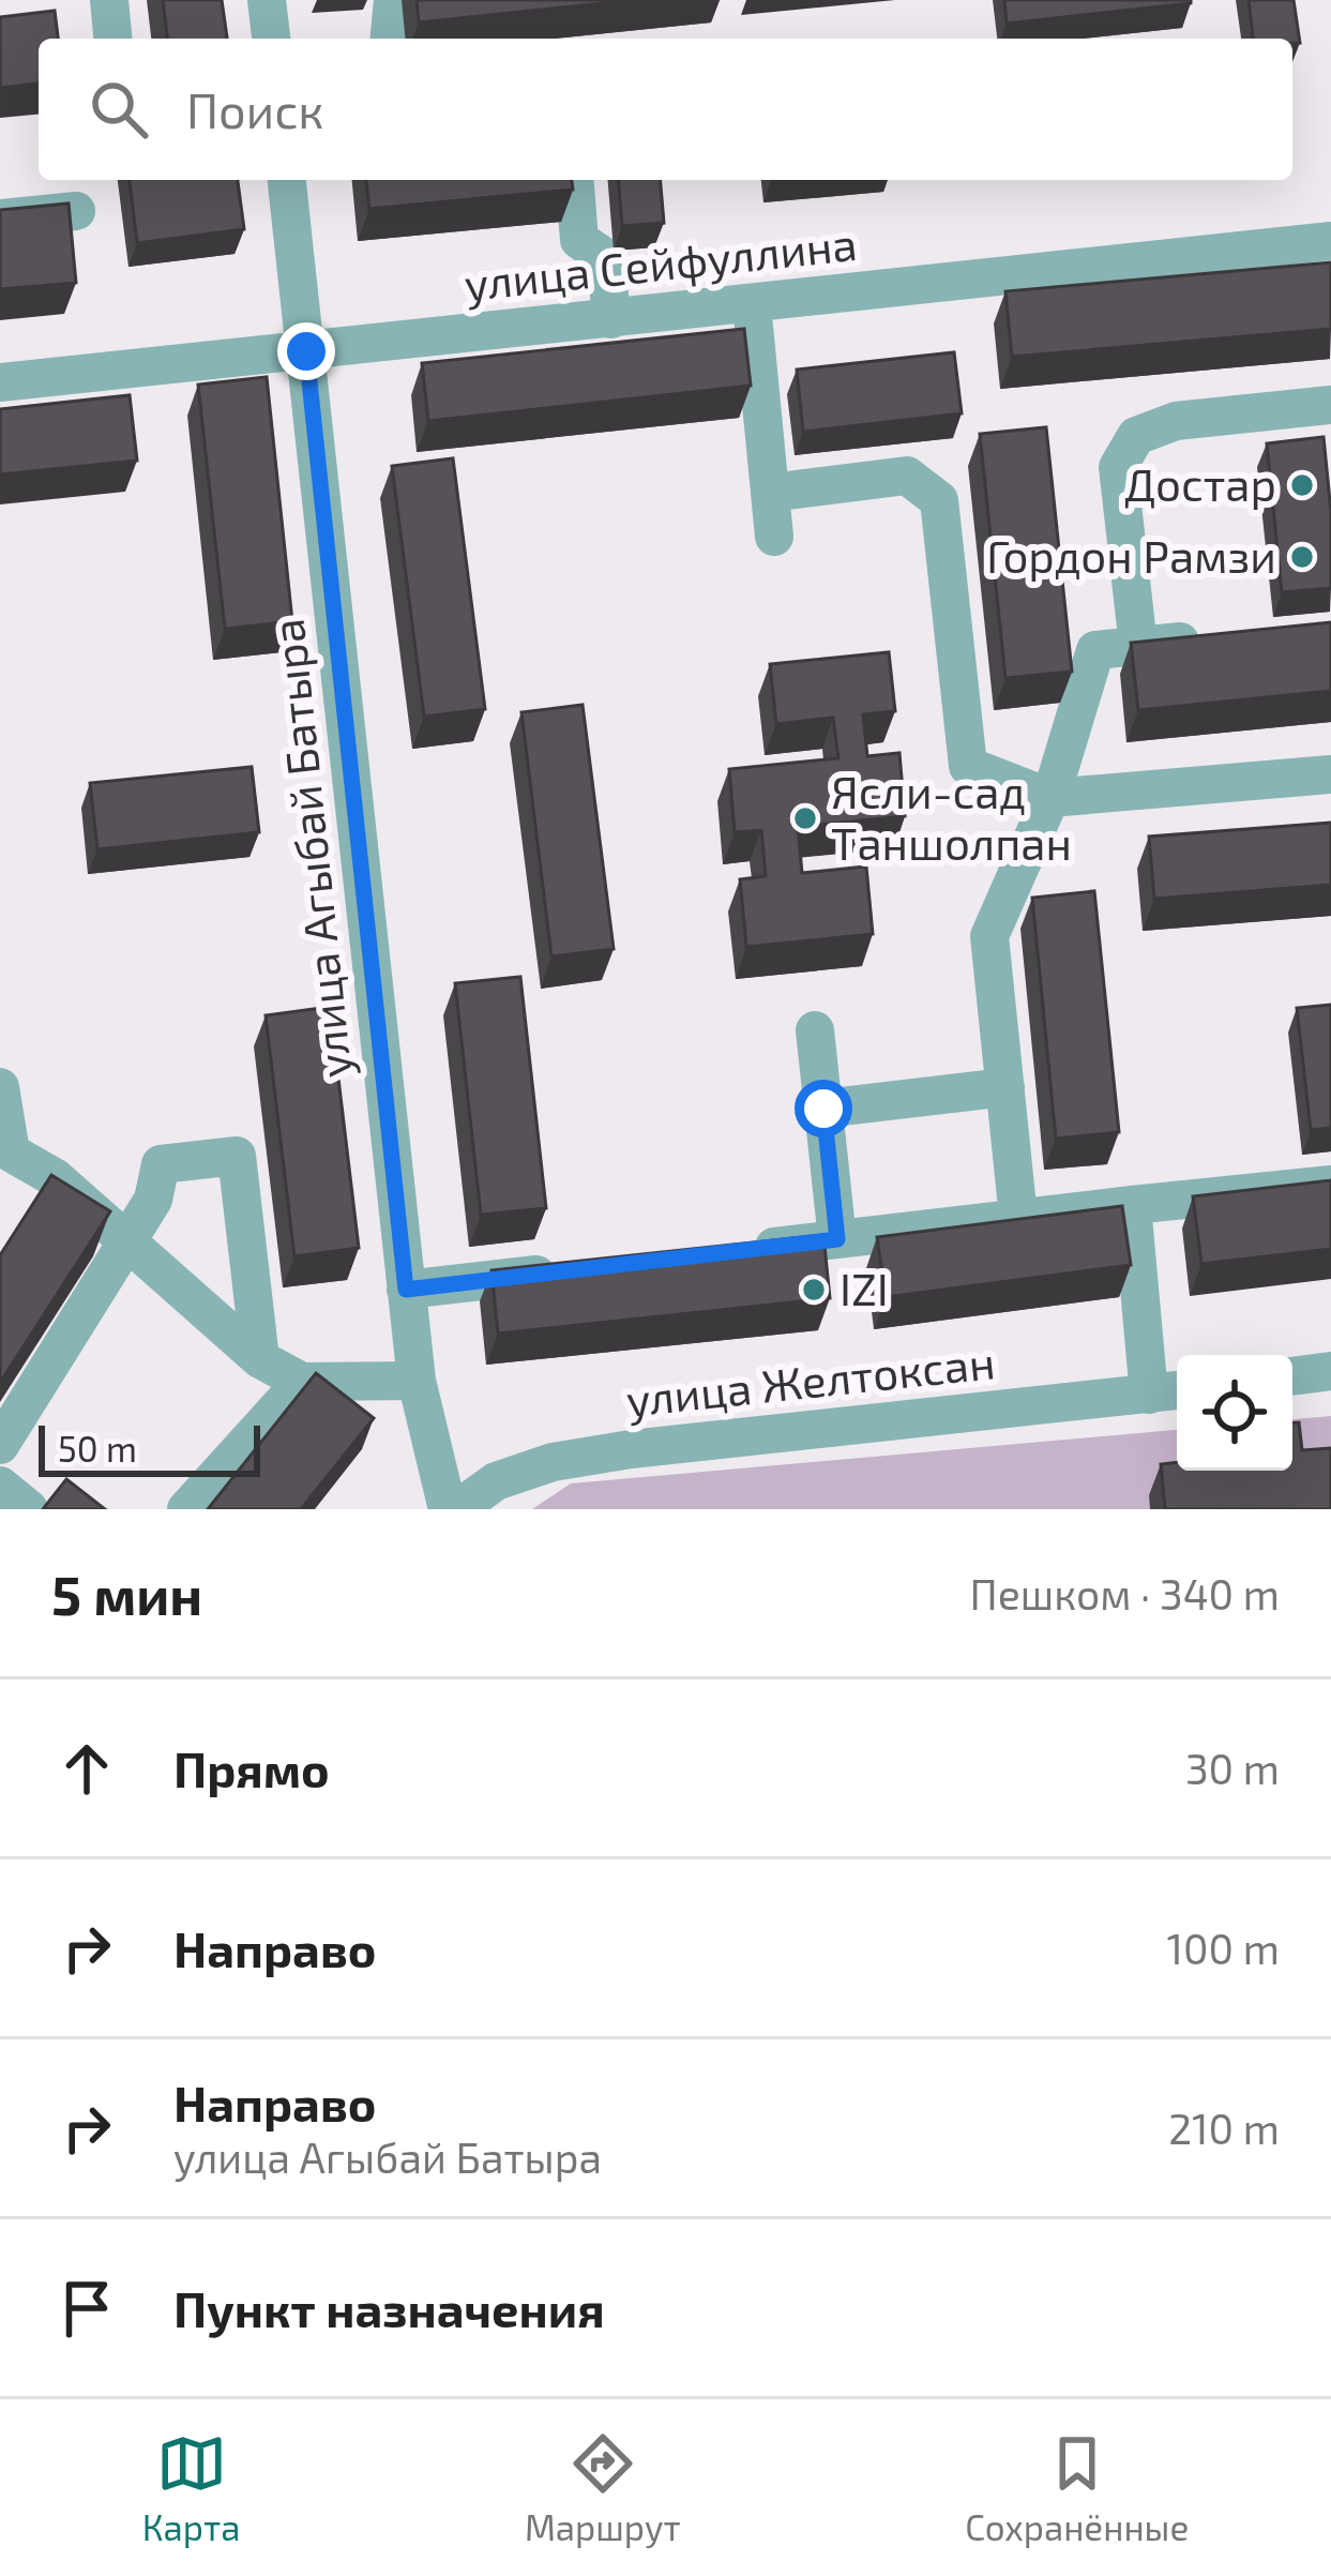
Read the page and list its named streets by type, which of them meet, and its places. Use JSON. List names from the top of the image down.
{
  "streets": {
    "street": ["улица Сейфуллина", "улица Агыбай Батыра", "улица Желтоксан"]
  },
  "crossings": [
    ["улица Сейфуллина", "улица Агыбай Батыра"],
    ["улица Агыбай Батыра", "улица Желтоксан"]
  ],
  "places": [
    "Достар",
    "Гордон Рамзи",
    "Ясли-сад Таншолпан",
    "IZI"
  ],
  "scale_bar": "50 m",
  "page": {
    "search": "Поиск",
    "scale": "50 m",
    "heading": ["5 мин", "Пешком · 340 m"],
    "list": [
      ["Прямо", "30 m"],
      ["Направо", "100 m"],
      ["Направо", "улица Агыбай Батыра", "210 m"],
      "Пункт назначения"
    ],
    "nav": ["Карта", "Маршрут", "Сохранённые"]
  }
}
